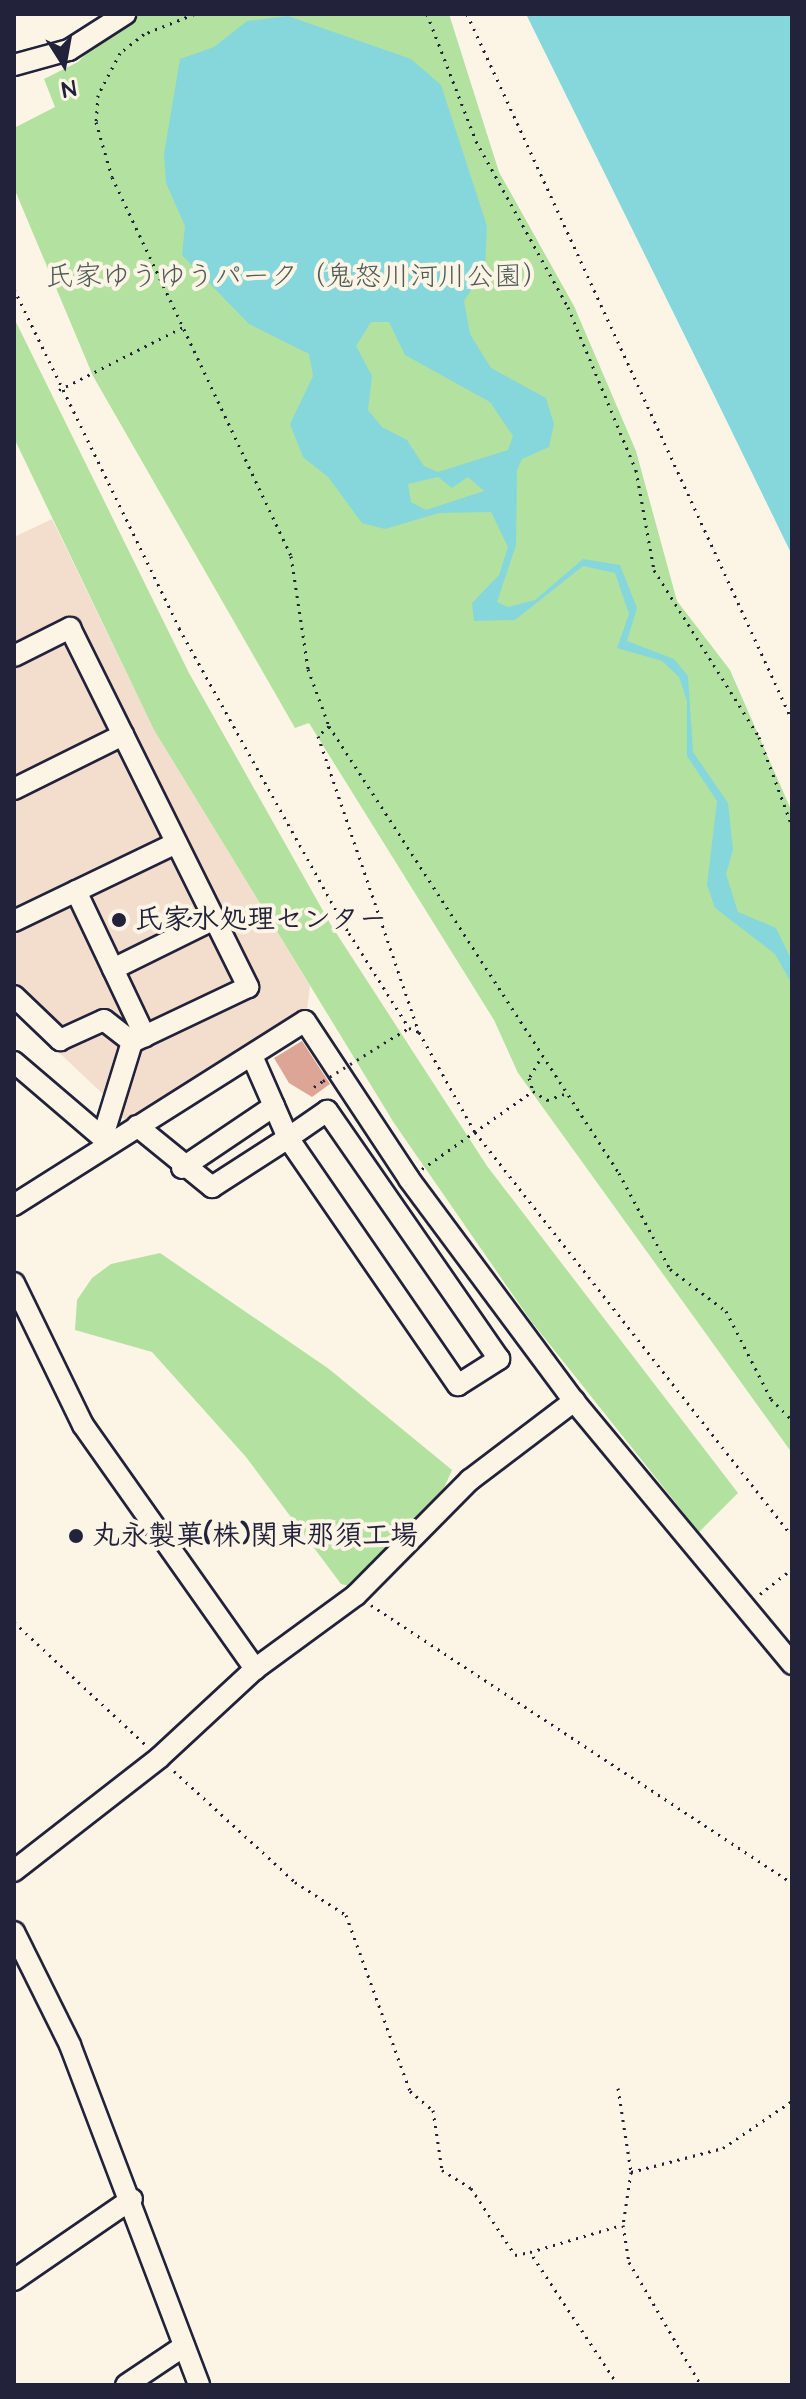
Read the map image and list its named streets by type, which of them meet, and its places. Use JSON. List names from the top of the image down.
{
  "parks": ["氏家ゆうゆうパーク（鬼怒川河川公園）"],
  "places": ["氏家水処理センター", "丸永製菓(株)関東那須工場"],
  "north": "bottom"
}
